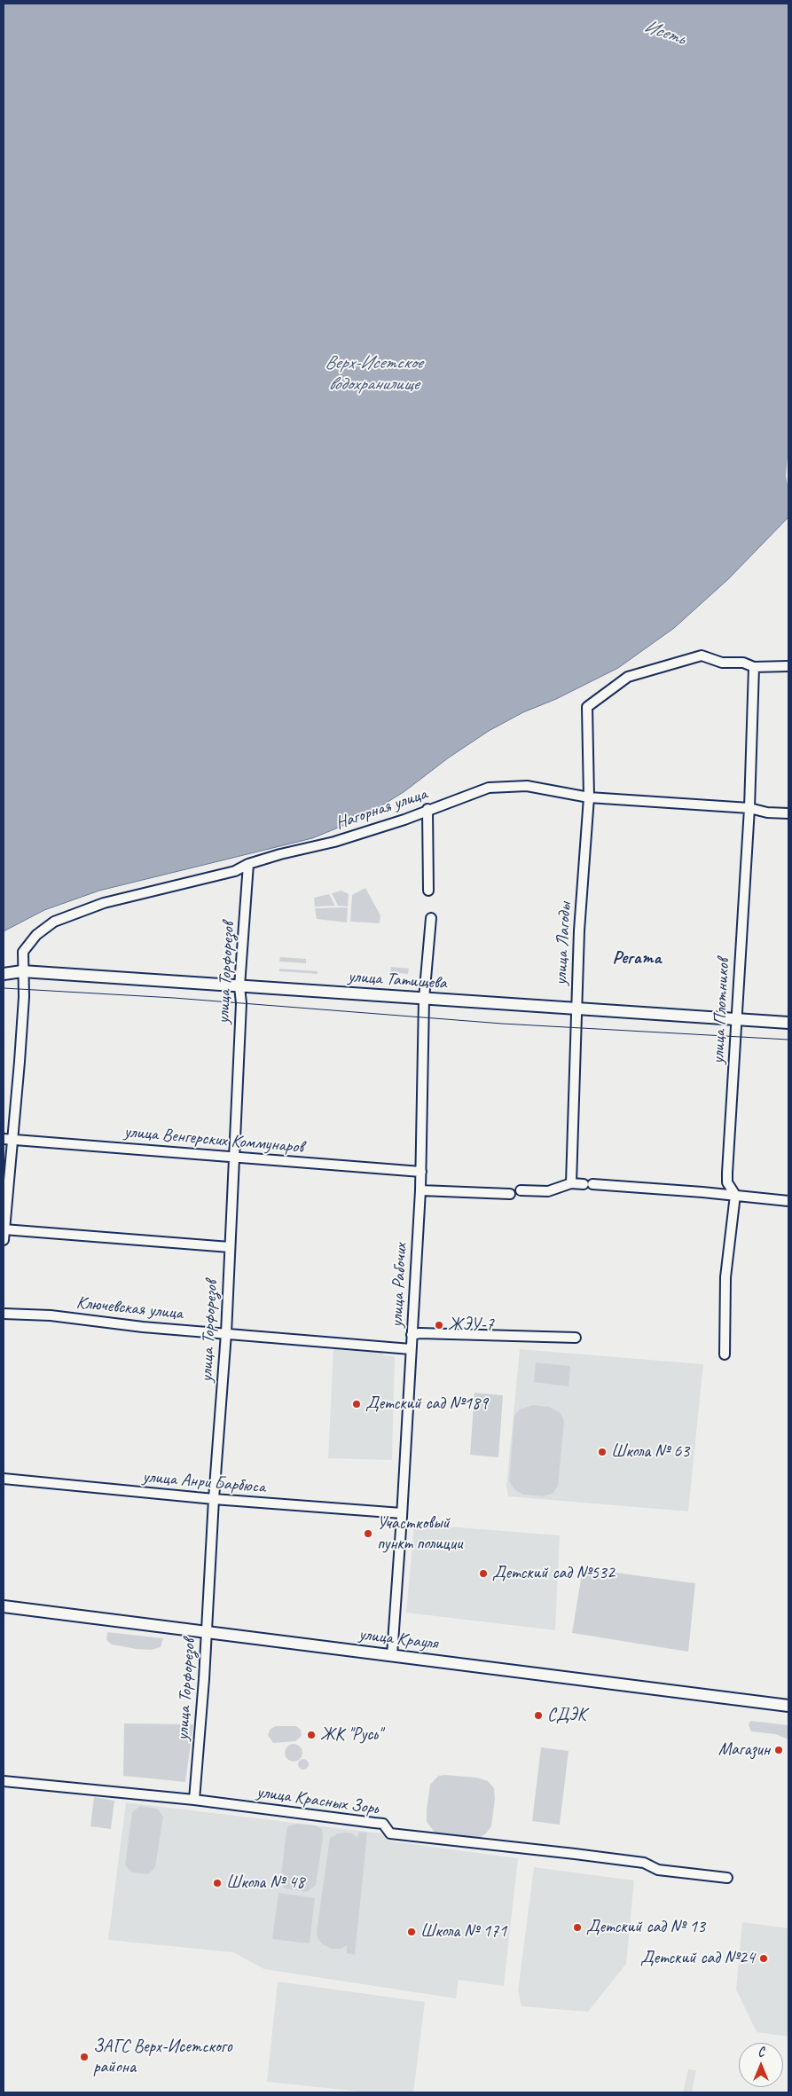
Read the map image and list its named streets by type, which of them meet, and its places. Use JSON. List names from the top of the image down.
{
  "streets": {
    "street": [
      "Нагорная улица",
      "улица Лагоды",
      "улица Торфорезов",
      "улица Татищева",
      "улица Плотников",
      "улица Венгерских Коммунаров",
      "улица Рабочих",
      "Ключевская улица",
      "улица Анри Барбюса",
      "улица Крауля",
      "улица Красных Зорь"
    ]
  },
  "crossings": [
    ["Нагорная улица", "улица Лагоды"],
    ["Нагорная улица", "улица Торфорезов"],
    ["Нагорная улица", "улица Татищева"],
    ["Нагорная улица", "улица Плотников"],
    ["Нагорная улица", "улица Венгерских Коммунаров"],
    ["улица Лагоды", "улица Татищева"],
    ["улица Лагоды", "улица Плотников"],
    ["улица Торфорезов", "улица Татищева"],
    ["улица Торфорезов", "улица Венгерских Коммунаров"],
    ["улица Торфорезов", "Ключевская улица"],
    ["улица Торфорезов", "улица Анри Барбюса"],
    ["улица Торфорезов", "улица Крауля"],
    ["улица Торфорезов", "улица Красных Зорь"],
    ["улица Татищева", "улица Плотников"],
    ["улица Татищева", "улица Рабочих"],
    ["улица Венгерских Коммунаров", "улица Рабочих"],
    ["улица Рабочих", "Ключевская улица"],
    ["улица Рабочих", "улица Анри Барбюса"],
    ["улица Рабочих", "улица Крауля"]
  ],
  "districts": ["Регата"],
  "water": ["Исеть", "Верх-Исетское водохранилище"],
  "places": [
    "ЖЭУ-7",
    "Детский сад №189",
    "Школа № 63",
    "Участковый пункт полиции",
    "Детский сад №532",
    "СДЭК",
    "ЖК \"Русь\"",
    "Магазин",
    "Школа № 48",
    "Детский сад № 13",
    "Школа № 171",
    "Детский сад №24",
    "ЗАГС Верх-Исетского района"
  ],
  "north": "top"
}
